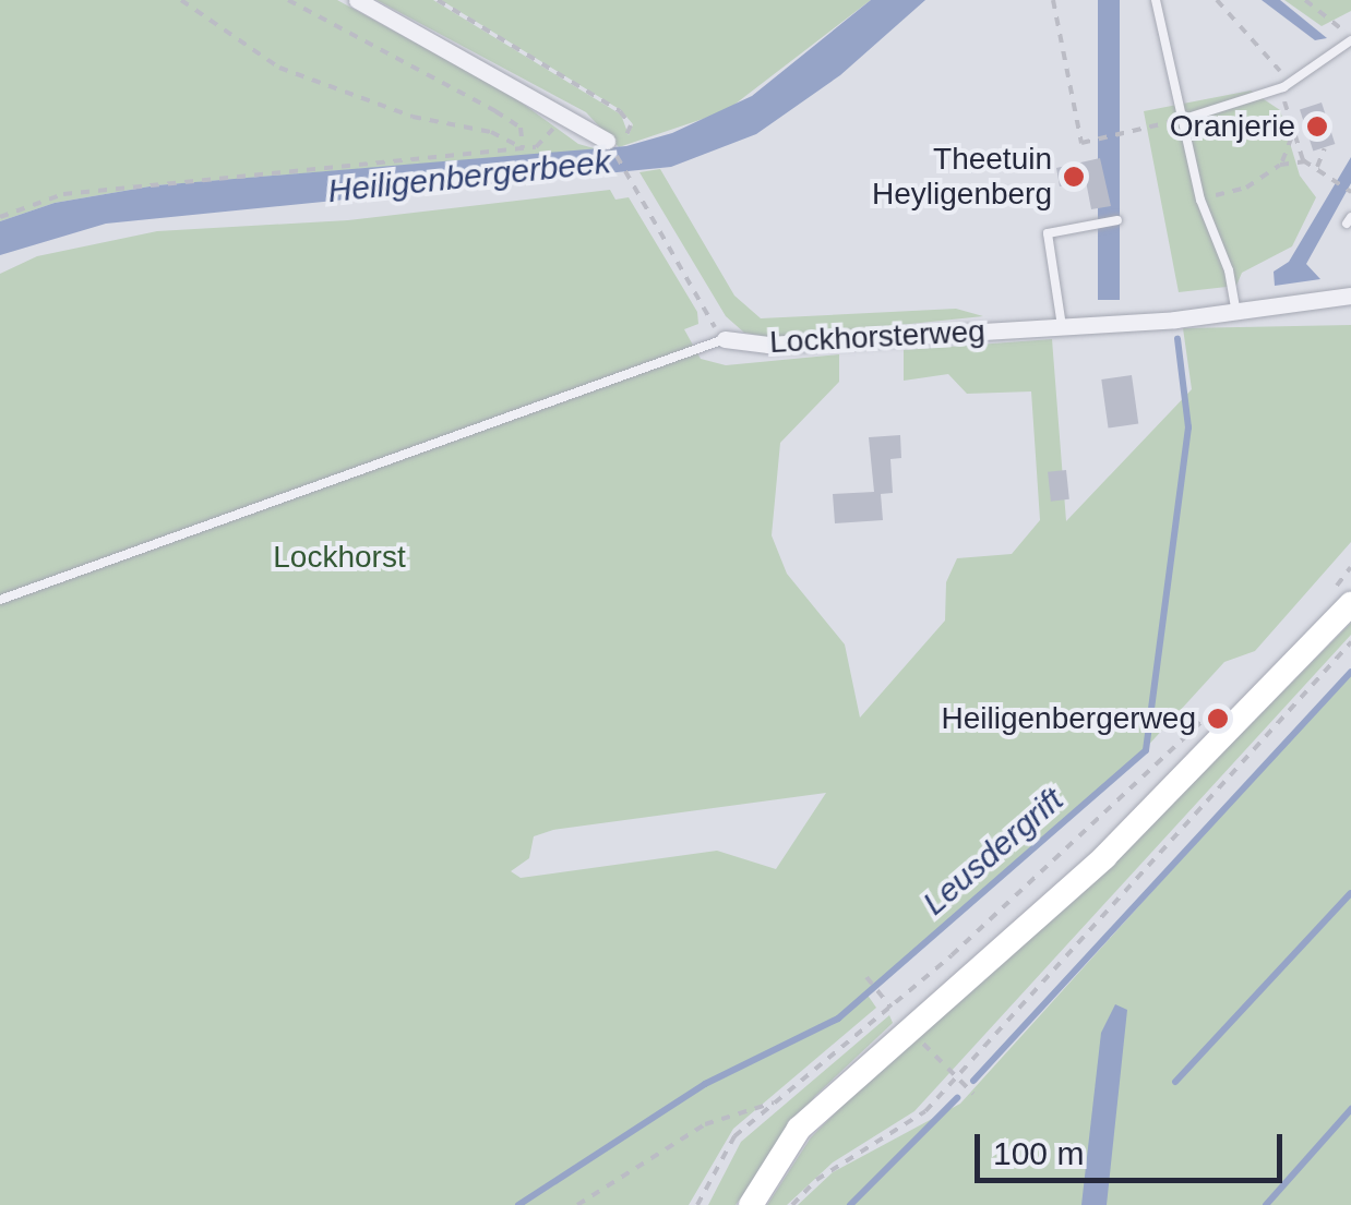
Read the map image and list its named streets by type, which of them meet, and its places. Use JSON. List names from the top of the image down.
{
  "streets": {
    "street": ["Lockhorsterweg"]
  },
  "water": ["Heiligenbergerbeek", "Leusdergrift"],
  "parks": ["Lockhorst"],
  "places": ["Oranjerie", "Theetuin Heyligenberg", "Heiligenbergerweg"],
  "scale_bar": "100 m"
}
